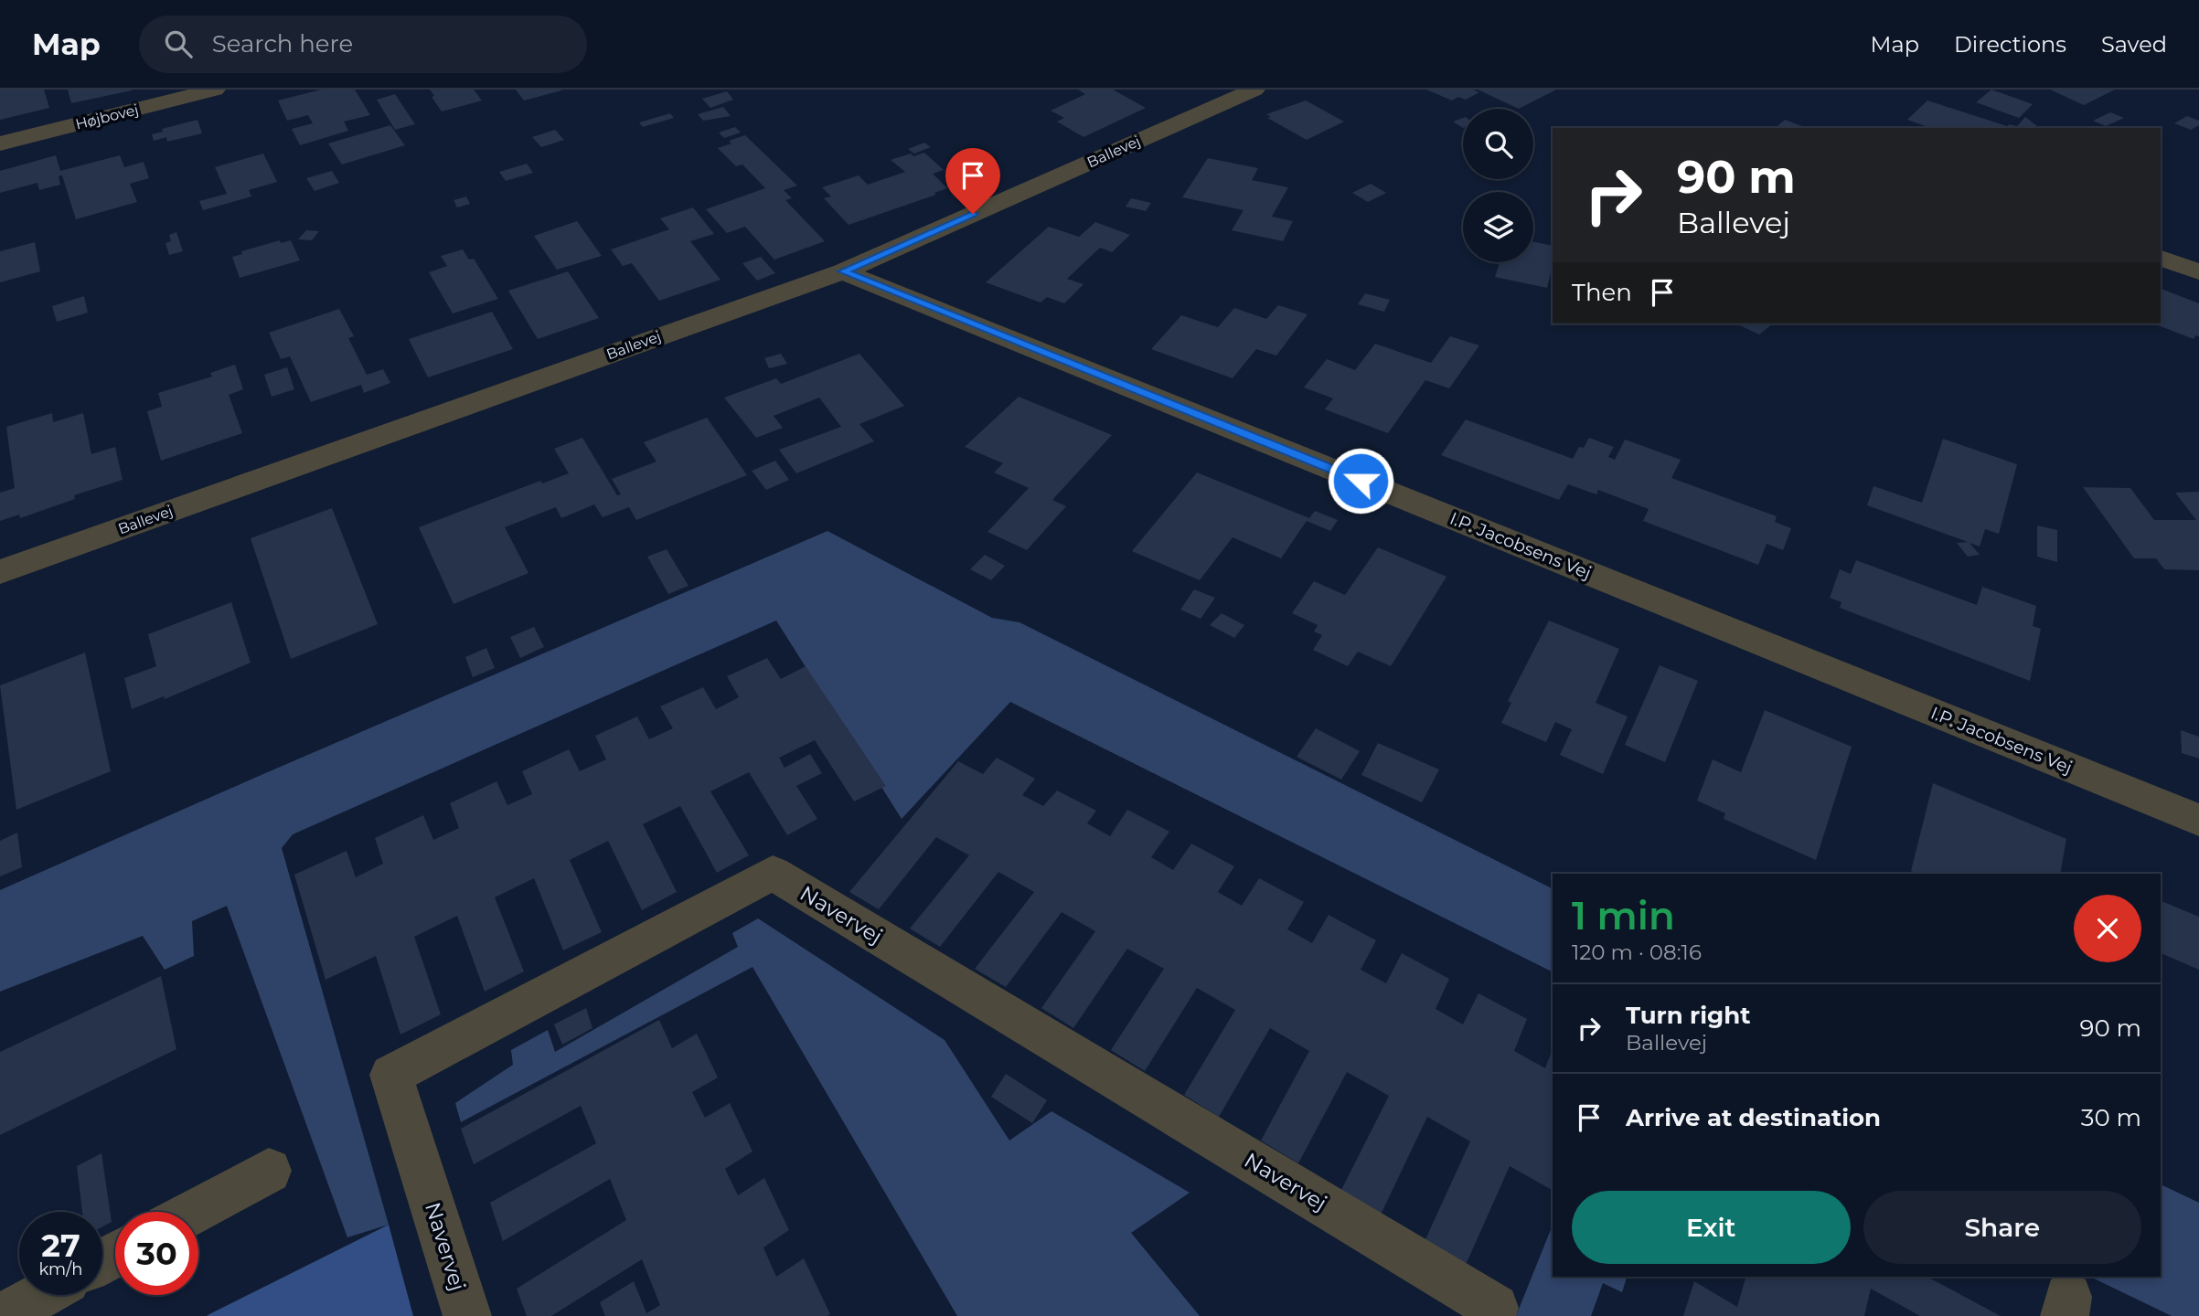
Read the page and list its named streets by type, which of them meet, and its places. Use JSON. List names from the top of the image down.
{
  "streets": {
    "street": [
      "Højbovej",
      "Ballevej",
      "I.P. Jacobsens Vej",
      "Navervej"
    ]
  },
  "crossings": [
    ["Ballevej", "I.P. Jacobsens Vej"]
  ],
  "page": {
    "header": "Map",
    "search": "Search here",
    "nav": ["Map", "Directions", "Saved"],
    "turn": ["90 m", "Ballevej"],
    "then": "Then",
    "heading": ["1 min", "120 m · 08:16"],
    "list": [
      {
        "name": "Turn right",
        "note": "Ballevej",
        "value": "90 m"
      },
      {
        "name": "Arrive at destination",
        "value": "30 m"
      }
    ],
    "buttons": ["Exit", "Share"],
    "speed": "27 km/h",
    "limit": "30"
  }
}
